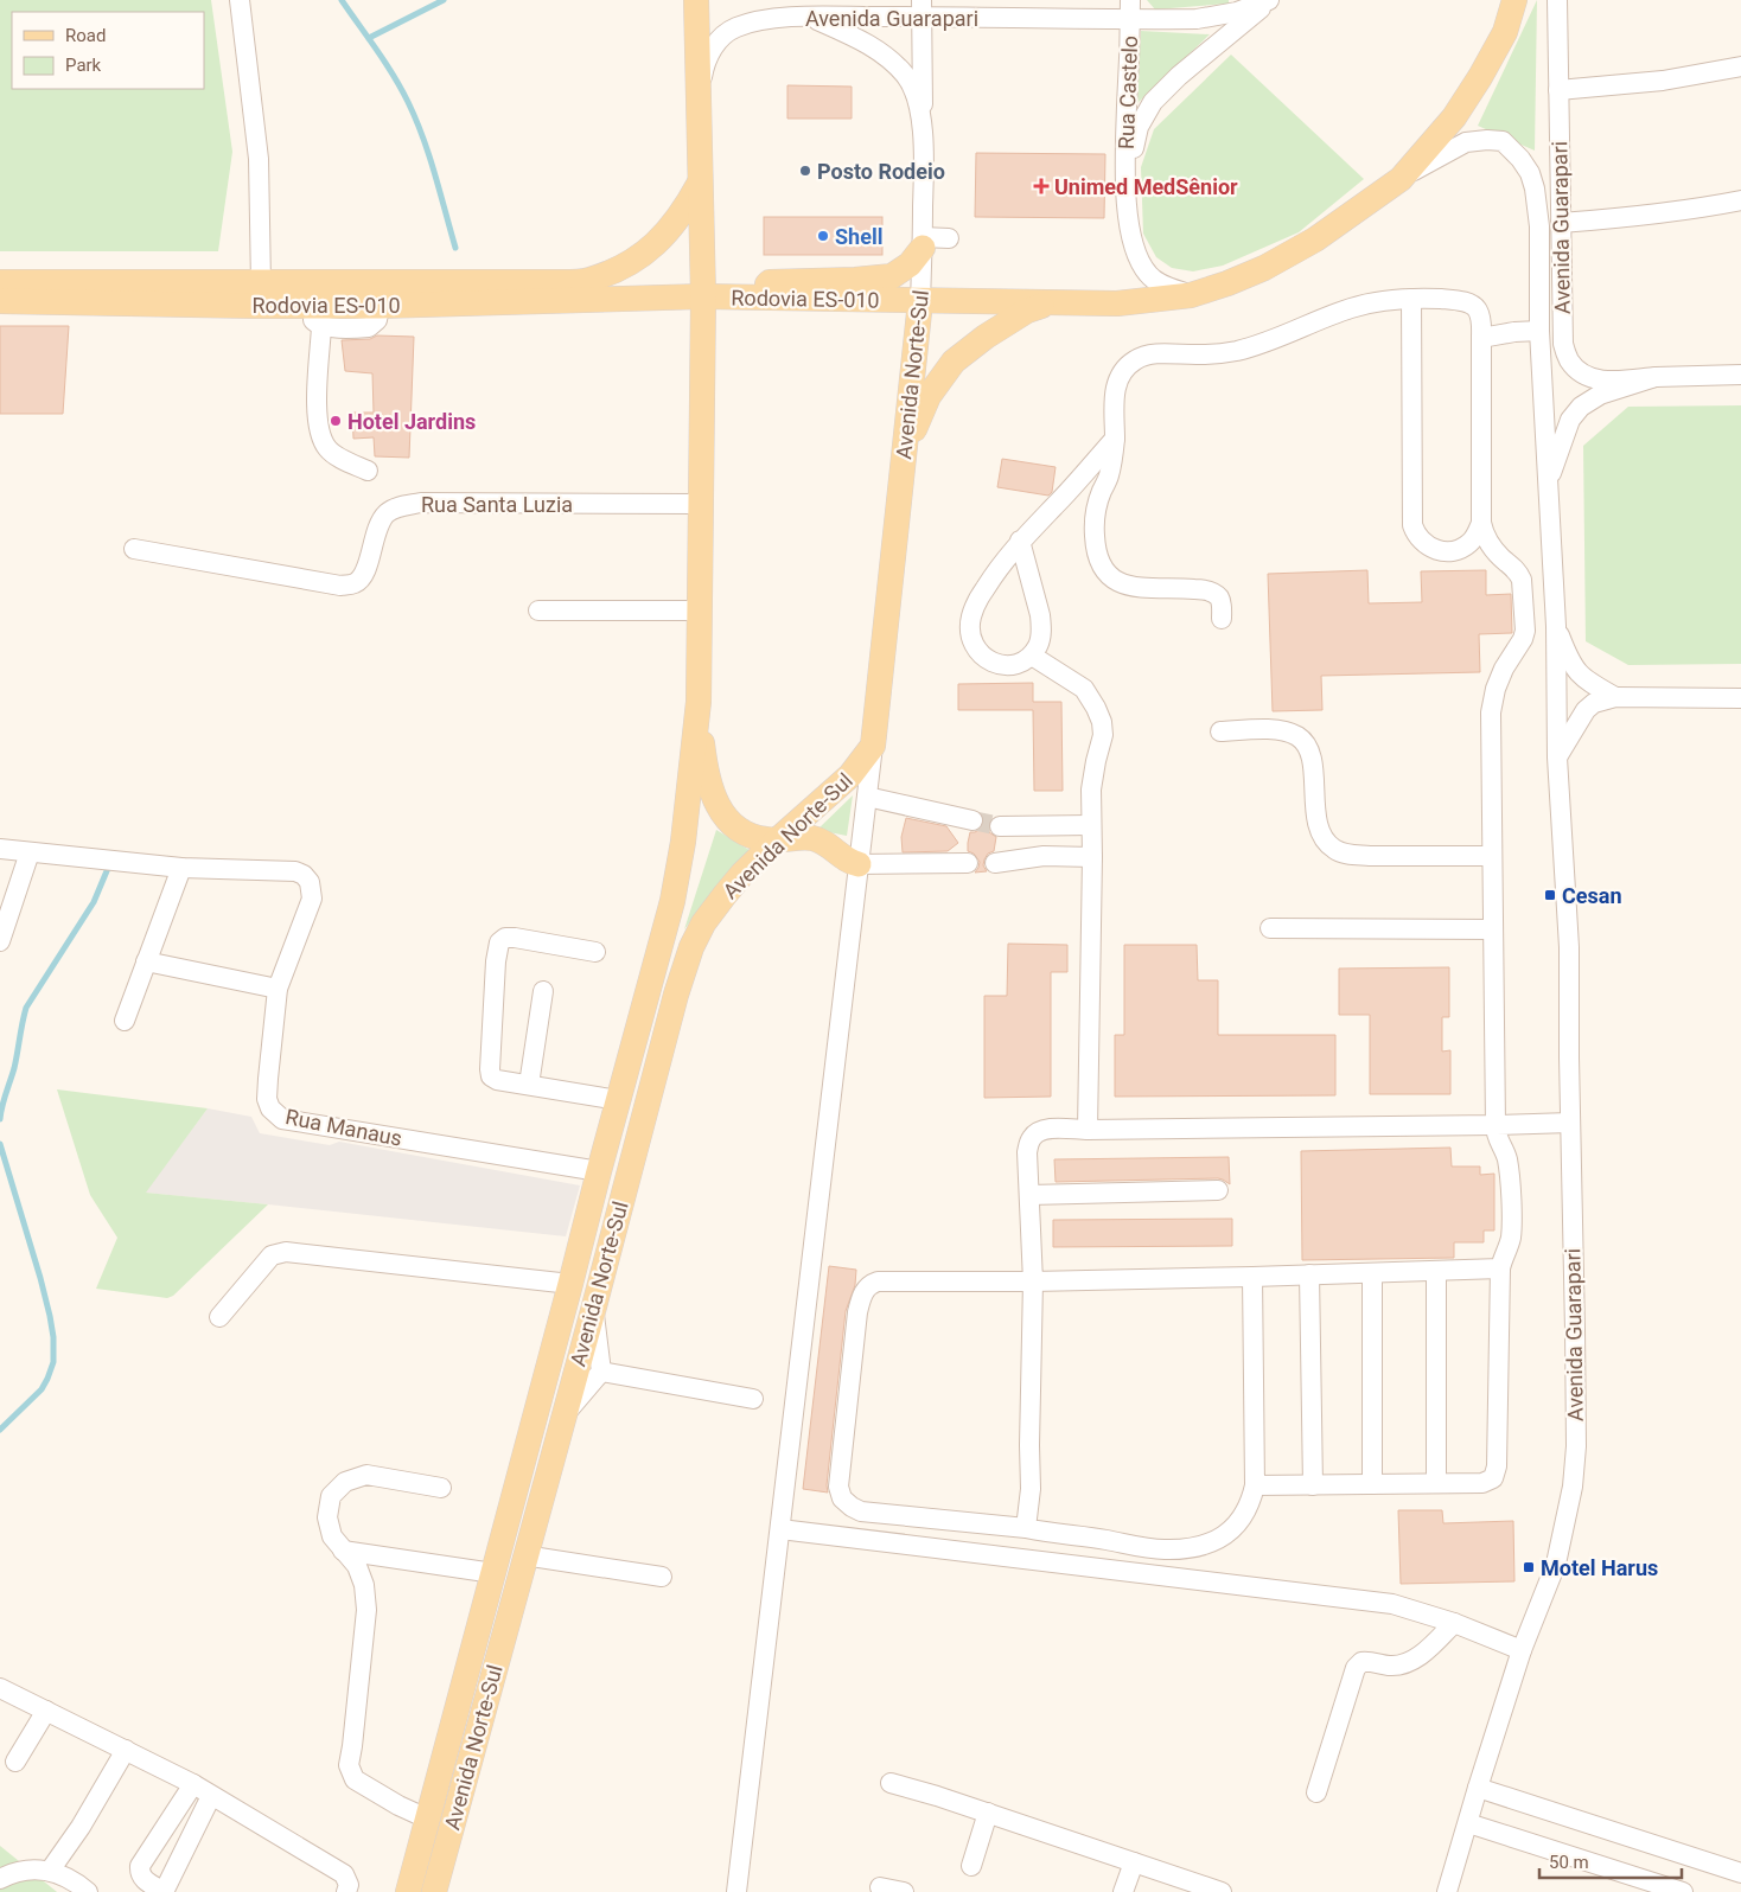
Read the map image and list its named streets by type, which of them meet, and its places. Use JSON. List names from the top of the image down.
{
  "streets": {
    "main road": ["Rodovia ES-010", "Avenida Norte-Sul"],
    "street": [
      "Avenida Guarapari",
      "Rua Castelo",
      "Rua Santa Luzia",
      "Rua Manaus"
    ]
  },
  "crossings": [
    ["Avenida Guarapari", "Rua Castelo"],
    ["Avenida Guarapari", "Rodovia ES-010"],
    ["Avenida Guarapari", "Avenida Norte-Sul"],
    ["Rua Castelo", "Rodovia ES-010"],
    ["Rodovia ES-010", "Avenida Norte-Sul"],
    ["Avenida Norte-Sul", "Rua Santa Luzia"],
    ["Avenida Norte-Sul", "Rua Manaus"]
  ],
  "places": {
    "other": ["Posto Rodeio", "Shell", "Hotel Jardins"],
    "health": ["Unimed MedSênior"],
    "transit": ["Cesan", "Motel Harus"]
  },
  "legend": ["Road", "Park"],
  "scale_bar": "50 m"
}
